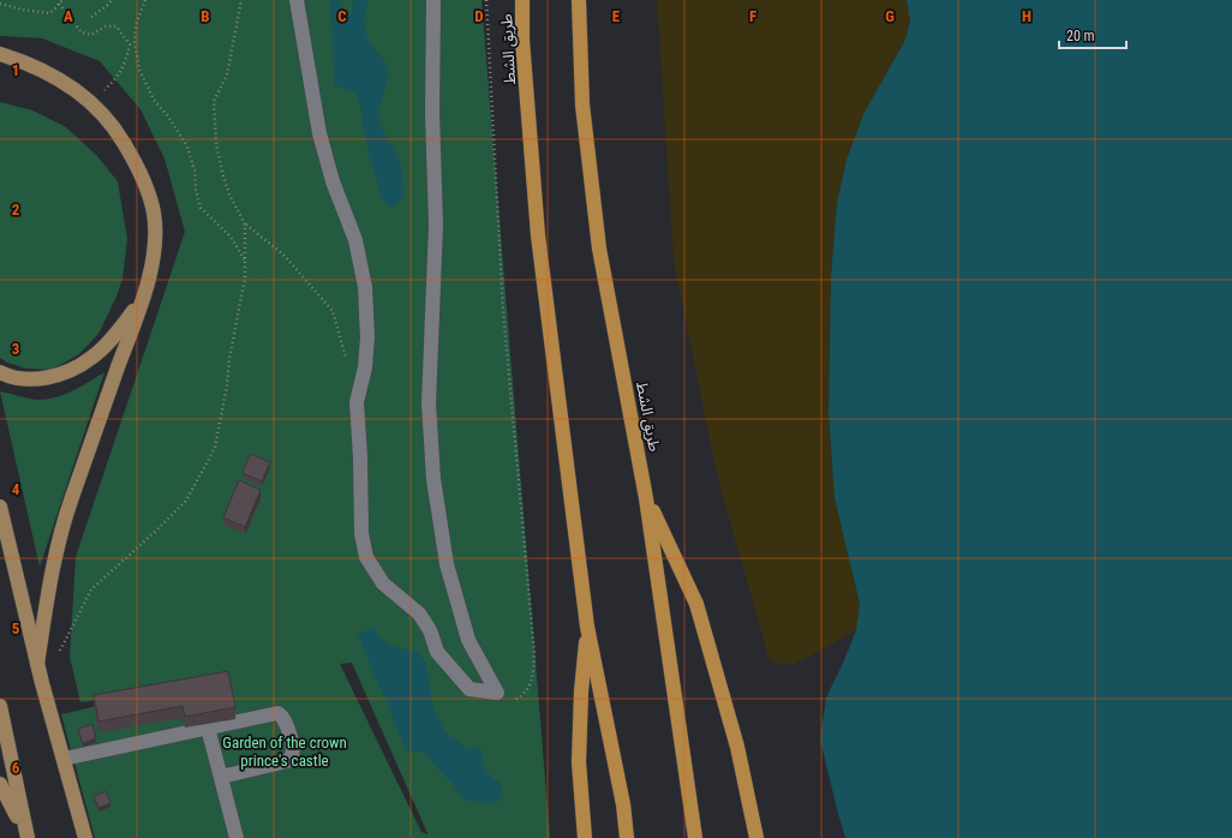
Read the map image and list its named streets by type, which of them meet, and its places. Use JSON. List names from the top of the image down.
{
  "streets": {
    "highway": ["طريق الشط"]
  },
  "parks": ["Garden of the crown prince's castle"],
  "scale_bar": "20 m",
  "grid": {
    "columns": [
      "A",
      "B",
      "C",
      "D",
      "E",
      "F",
      "G",
      "H"
    ],
    "rows": [
      "1",
      "2",
      "3",
      "4",
      "5",
      "6"
    ]
  }
}
